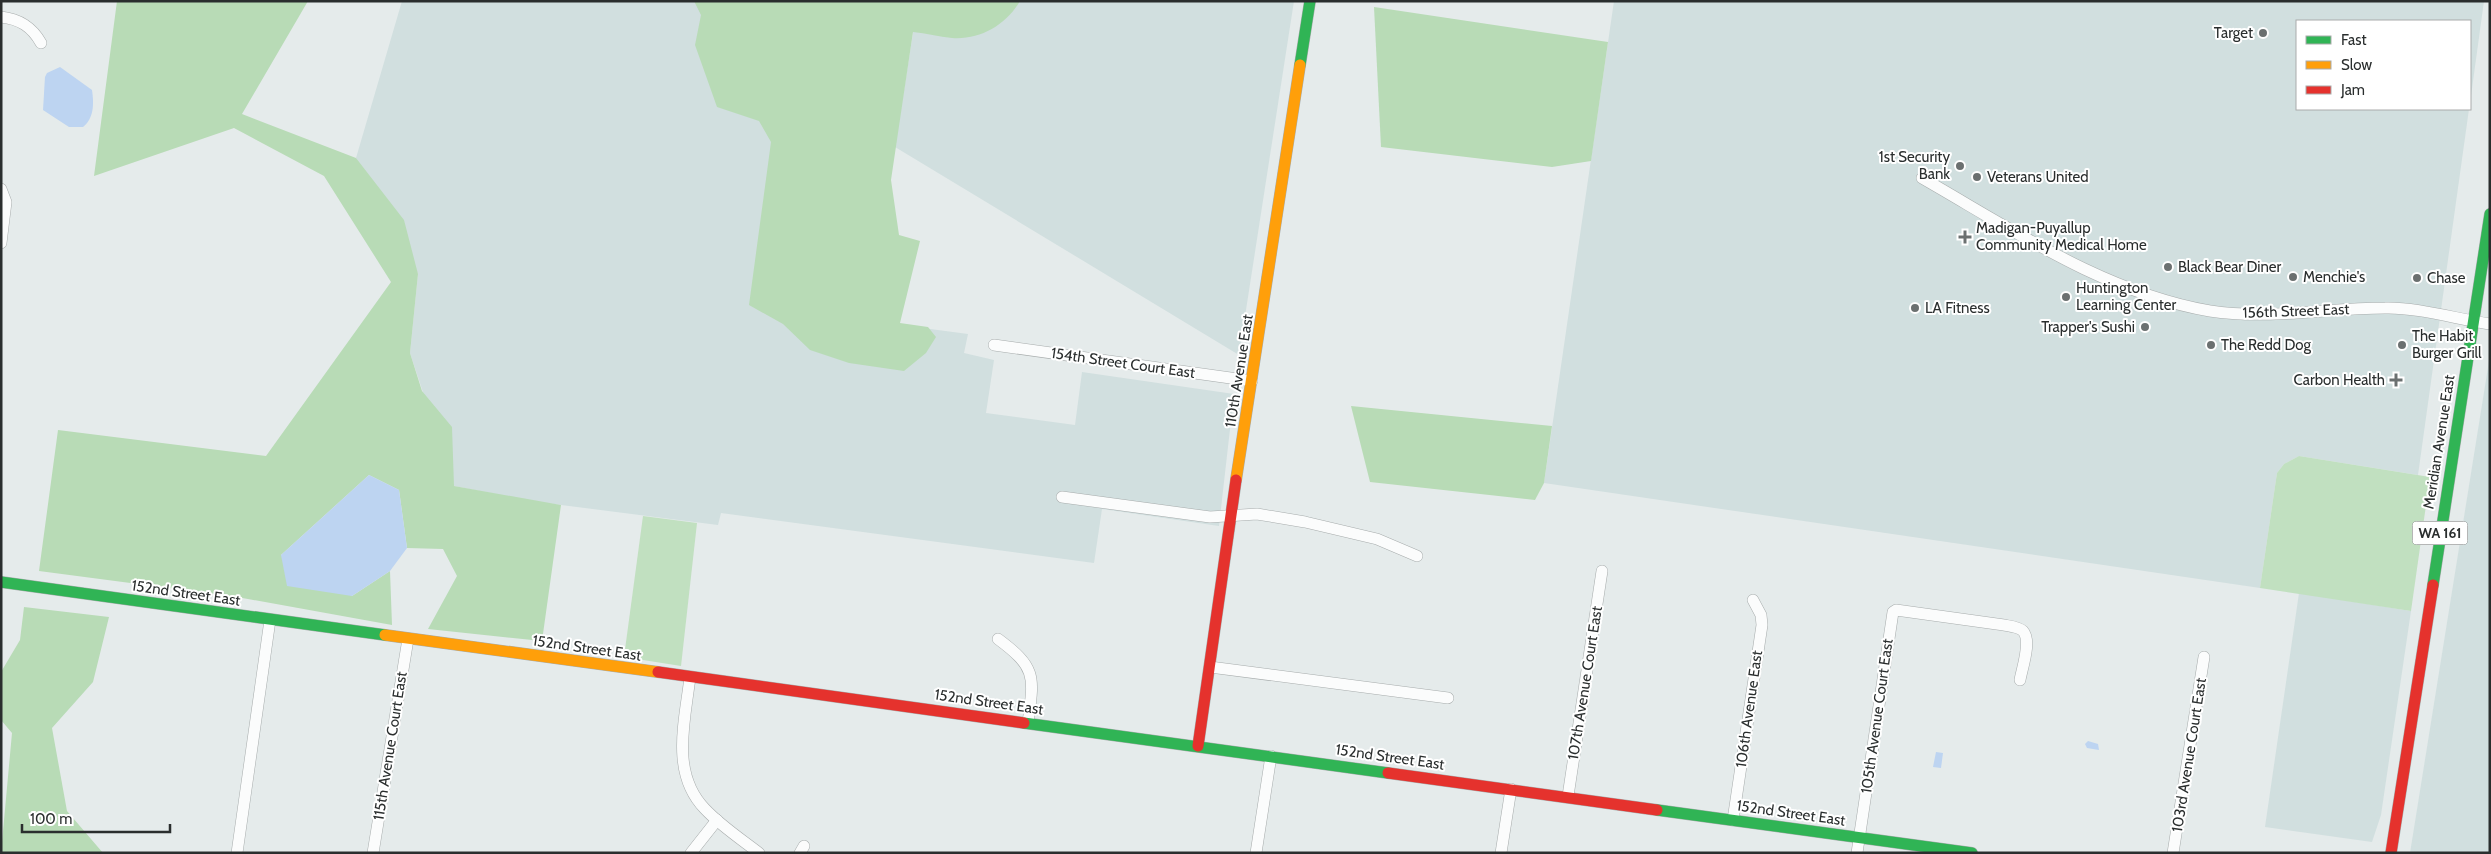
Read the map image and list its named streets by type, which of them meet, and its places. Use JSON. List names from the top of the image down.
{
  "streets": {
    "main road": [
      "110th Avenue East",
      "Meridian Avenue East",
      "WA 161",
      "152nd Street East"
    ],
    "street": [
      "156th Street East",
      "154th Street Court East",
      "107th Avenue Court East",
      "106th Avenue East",
      "105th Avenue Court East",
      "115th Avenue Court East",
      "103rd Avenue Court East"
    ]
  },
  "crossings": [
    ["156th Street East", "Meridian Avenue East"],
    ["154th Street Court East", "110th Avenue East"],
    ["110th Avenue East", "152nd Street East"],
    ["152nd Street East", "107th Avenue Court East"],
    ["152nd Street East", "106th Avenue East"],
    ["152nd Street East", "105th Avenue Court East"],
    ["152nd Street East", "115th Avenue Court East"]
  ],
  "places": {
    "other": [
      "Target",
      "1st Security Bank",
      "Veterans United",
      "Black Bear Diner",
      "Menchie's",
      "Chase",
      "Huntington Learning Center",
      "LA Fitness",
      "Trapper's Sushi",
      "The Redd Dog",
      "The Habit Burger Grill"
    ],
    "health": ["Madigan-Puyallup Community Medical Home", "Carbon Health"]
  },
  "legend": ["Fast", "Slow", "Jam"],
  "scale_bar": "100 m"
}
